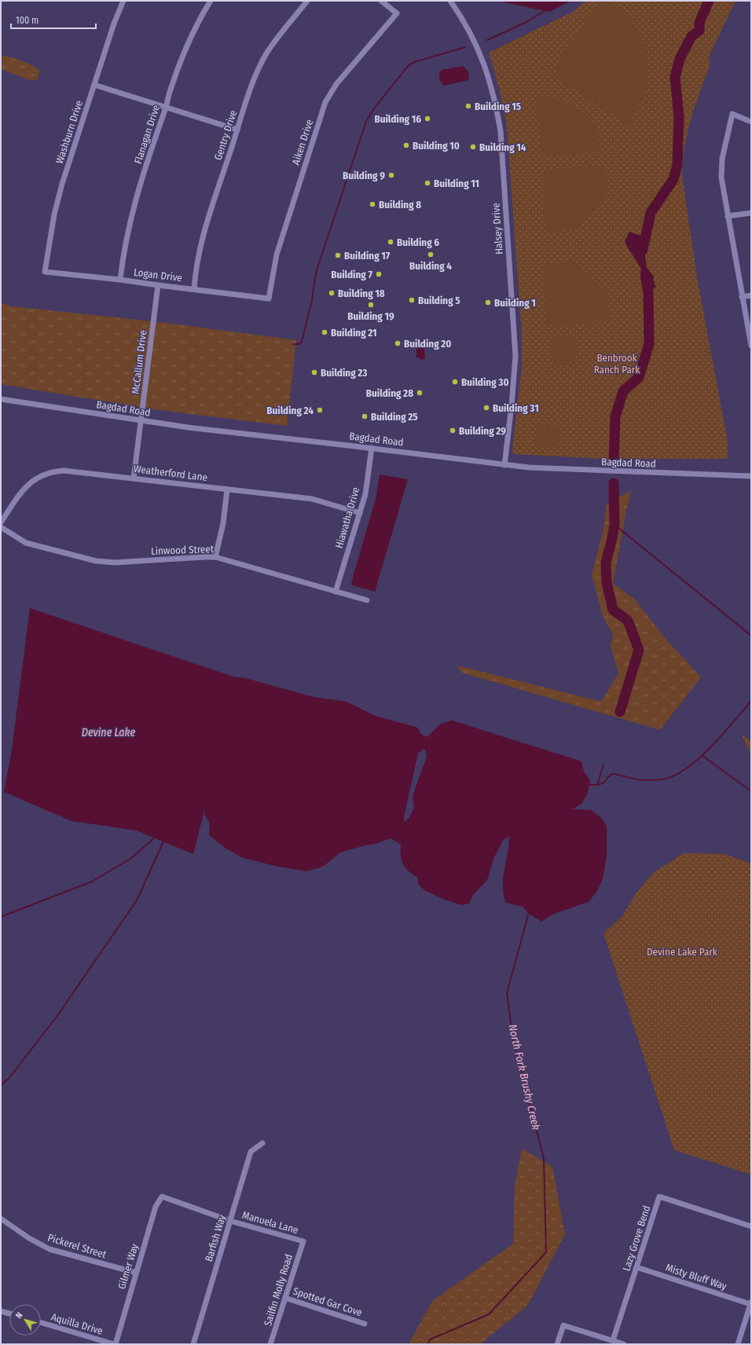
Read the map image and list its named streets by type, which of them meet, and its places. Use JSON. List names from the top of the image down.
{
  "streets": {
    "street": [
      "Washburn Drive",
      "Flanagan Drive",
      "Gentry Drive",
      "Aiken Drive",
      "Halsey Drive",
      "Logan Drive",
      "McCallum Drive",
      "Bagdad Road",
      "Weatherford Lane",
      "Hiawatha Drive",
      "Linwood Street",
      "Manuela Lane",
      "Barfish Way",
      "Lazy Grove Bend",
      "Pickerel Street",
      "Gilmer Way",
      "Misty Bluff Way",
      "Sailfin Molly Road",
      "Spotted Gar Cove",
      "Aquilla Drive"
    ]
  },
  "crossings": [
    ["Washburn Drive", "Logan Drive"],
    ["Flanagan Drive", "Logan Drive"],
    ["Gentry Drive", "Logan Drive"],
    ["Aiken Drive", "Logan Drive"],
    ["Halsey Drive", "Bagdad Road"],
    ["Logan Drive", "McCallum Drive"],
    ["McCallum Drive", "Bagdad Road"],
    ["McCallum Drive", "Weatherford Lane"],
    ["Bagdad Road", "Hiawatha Drive"],
    ["Weatherford Lane", "Hiawatha Drive"],
    ["Hiawatha Drive", "Linwood Street"],
    ["Manuela Lane", "Barfish Way"],
    ["Manuela Lane", "Gilmer Way"],
    ["Manuela Lane", "Sailfin Molly Road"],
    ["Lazy Grove Bend", "Misty Bluff Way"],
    ["Pickerel Street", "Gilmer Way"],
    ["Gilmer Way", "Aquilla Drive"],
    ["Sailfin Molly Road", "Spotted Gar Cove"]
  ],
  "water": ["Devine Lake", "North Fork Brushy Creek"],
  "parks": ["Benbrook Ranch Park", "Devine Lake Park"],
  "places": [
    "Building 15",
    "Building 16",
    "Building 10",
    "Building 14",
    "Building 9",
    "Building 11",
    "Building 8",
    "Building 6",
    "Building 4",
    "Building 17",
    "Building 7",
    "Building 18",
    "Building 5",
    "Building 1",
    "Building 19",
    "Building 21",
    "Building 20",
    "Building 23",
    "Building 30",
    "Building 28",
    "Building 31",
    "Building 24",
    "Building 25",
    "Building 29"
  ],
  "scale_bar": "100 m",
  "north": "top left"
}
